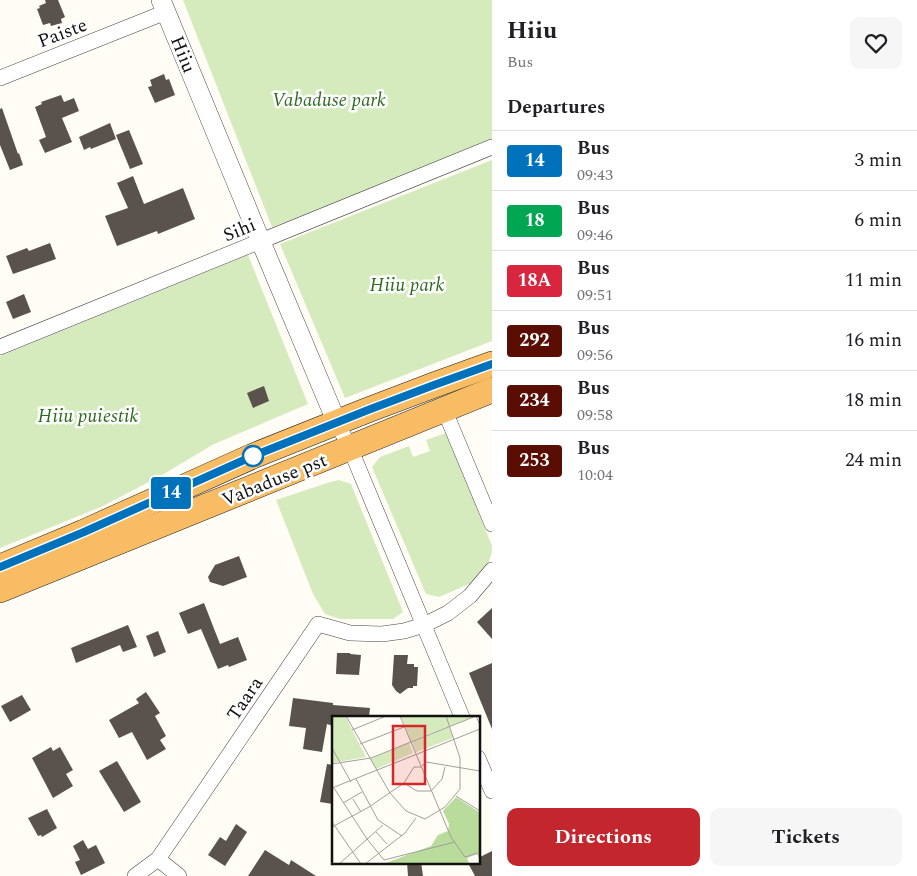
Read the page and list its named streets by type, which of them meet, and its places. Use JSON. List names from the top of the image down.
{
  "streets": {
    "highway": ["Vabaduse pst"],
    "street": [
      "Paiste",
      "Hiiu",
      "Sihi",
      "Taara"
    ]
  },
  "crossings": [
    ["Paiste", "Hiiu"],
    ["Hiiu", "Sihi"],
    ["Hiiu", "Vabaduse pst"],
    ["Hiiu", "Taara"]
  ],
  "parks": ["Vabaduse park", "Hiiu park", "Hiiu puiestik"],
  "lines": ["bus line 14"],
  "page": {
    "on_map": "14",
    "heading": [
      ["Hiiu", "Bus"],
      "Departures"
    ],
    "list": [
      {
        "mark": "14",
        "name": "Bus",
        "note": "09:43",
        "value": "3 min"
      },
      {
        "mark": "18",
        "name": "Bus",
        "note": "09:46",
        "value": "6 min"
      },
      {
        "mark": "18A",
        "name": "Bus",
        "note": "09:51",
        "value": "11 min"
      },
      {
        "mark": "292",
        "name": "Bus",
        "note": "09:56",
        "value": "16 min"
      },
      {
        "mark": "234",
        "name": "Bus",
        "note": "09:58",
        "value": "18 min"
      },
      {
        "mark": "253",
        "name": "Bus",
        "note": "10:04",
        "value": "24 min"
      }
    ],
    "buttons": ["Directions", "Tickets"]
  }
}
